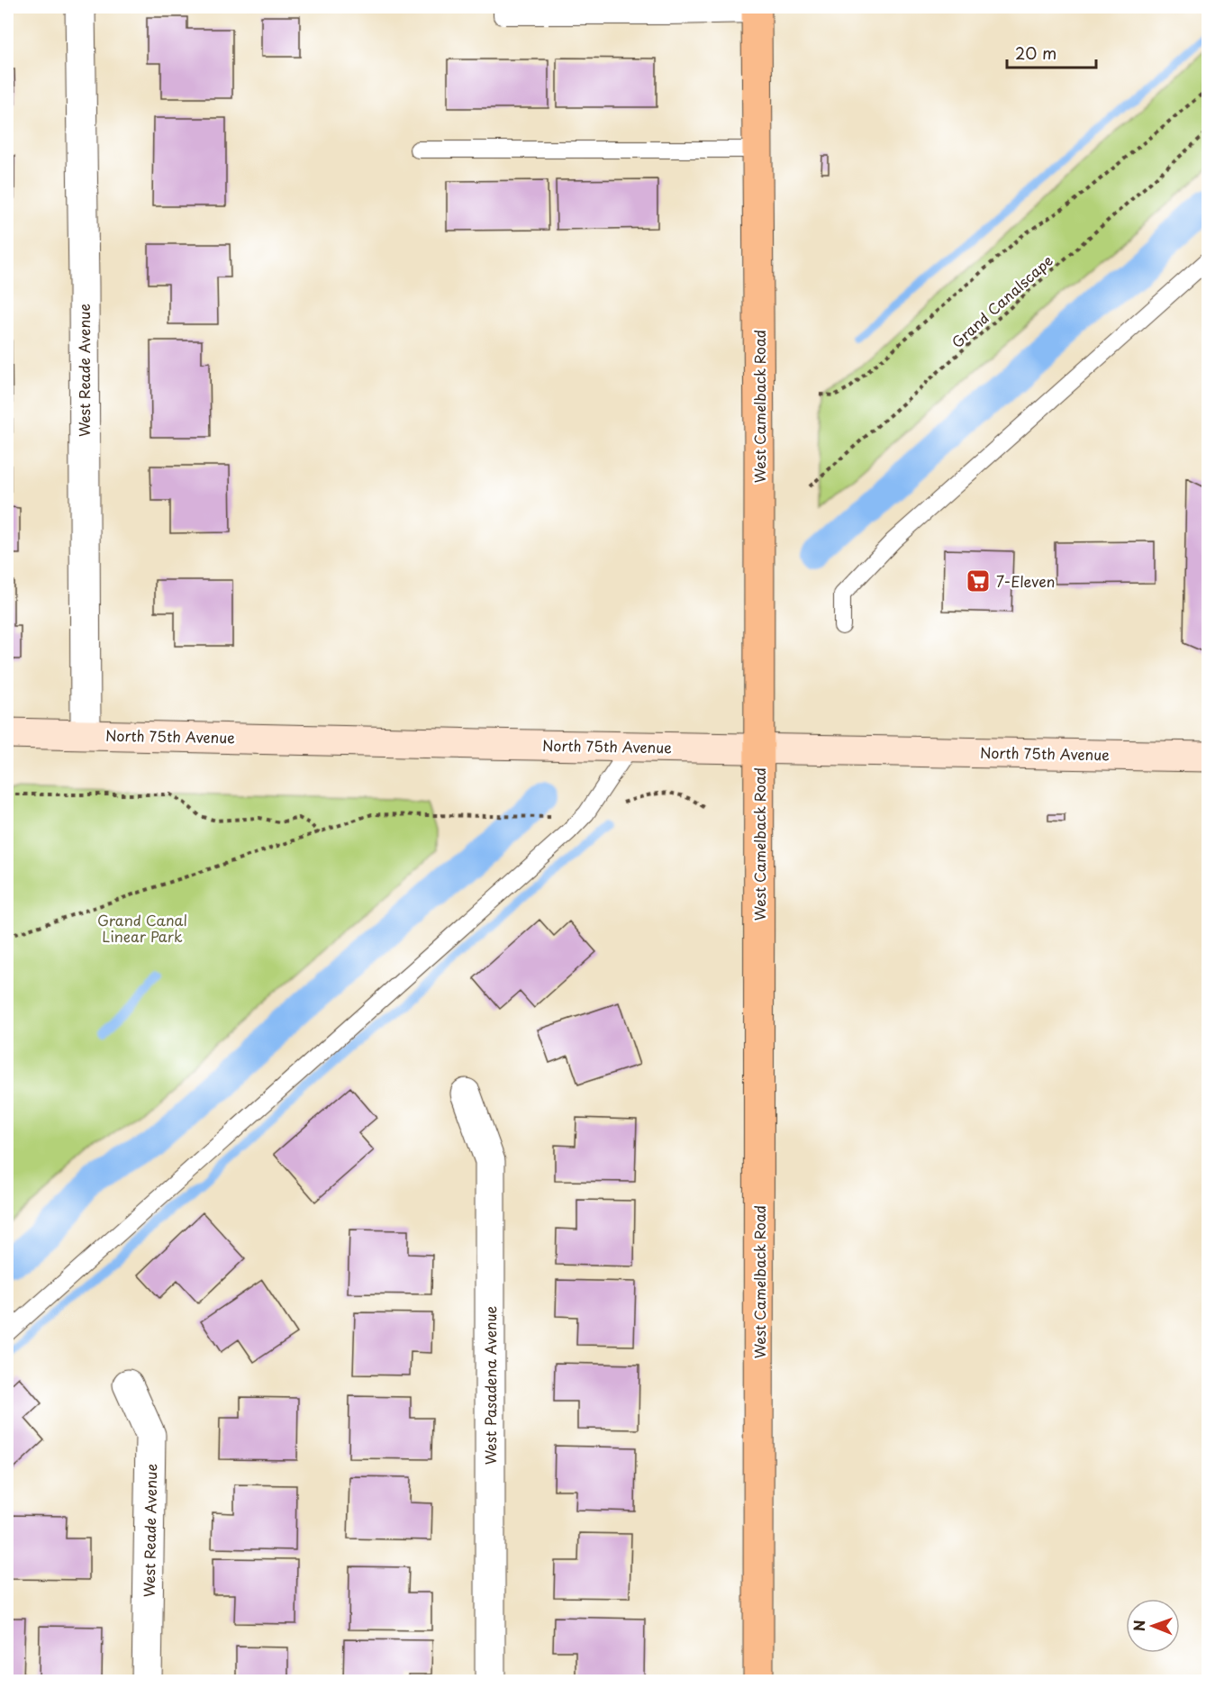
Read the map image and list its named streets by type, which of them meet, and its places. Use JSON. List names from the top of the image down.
{
  "streets": {
    "main road": ["West Camelback Road", "North 75th Avenue"],
    "street": ["West Reade Avenue", "West Pasadena Avenue"],
    "path": ["Grand Canalscape"]
  },
  "crossings": [
    ["West Reade Avenue", "North 75th Avenue"],
    ["West Camelback Road", "North 75th Avenue"]
  ],
  "parks": ["Grand Canal Linear Park"],
  "places": {
    "supermarket": ["7-Eleven"]
  },
  "scale_bar": "20 m",
  "north": "left"
}
